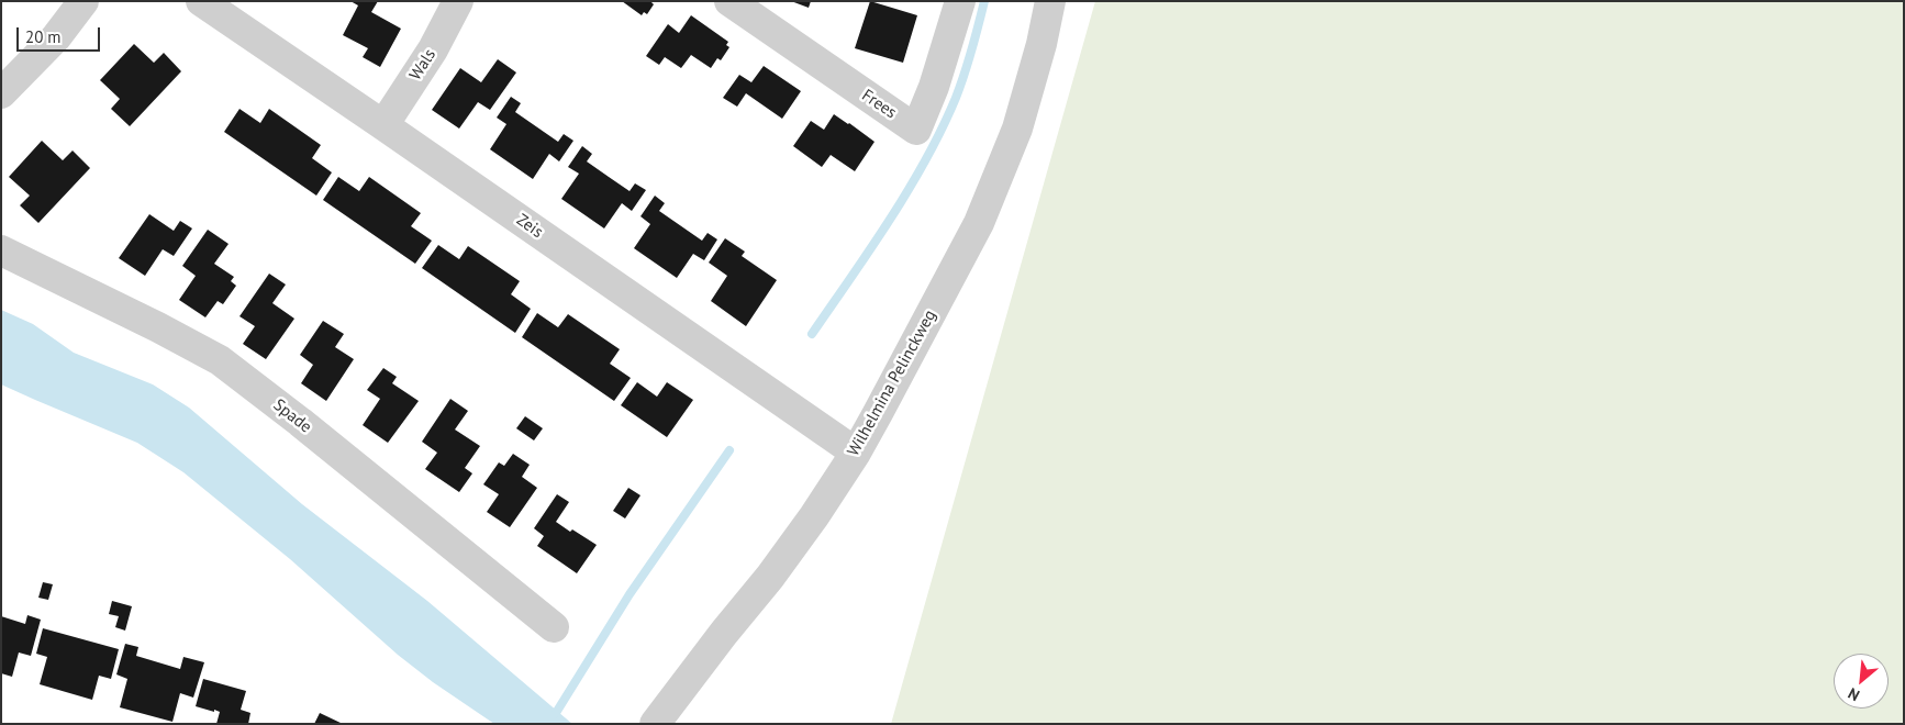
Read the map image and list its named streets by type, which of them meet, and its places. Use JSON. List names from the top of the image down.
{
  "streets": {
    "street": [
      "Wals",
      "Frees",
      "Zeis",
      "Wilhelmina Pelinckweg",
      "Spade"
    ]
  },
  "crossings": [
    ["Wals", "Zeis"],
    ["Zeis", "Wilhelmina Pelinckweg"]
  ],
  "scale_bar": "20 m",
  "north": "bottom left"
}
